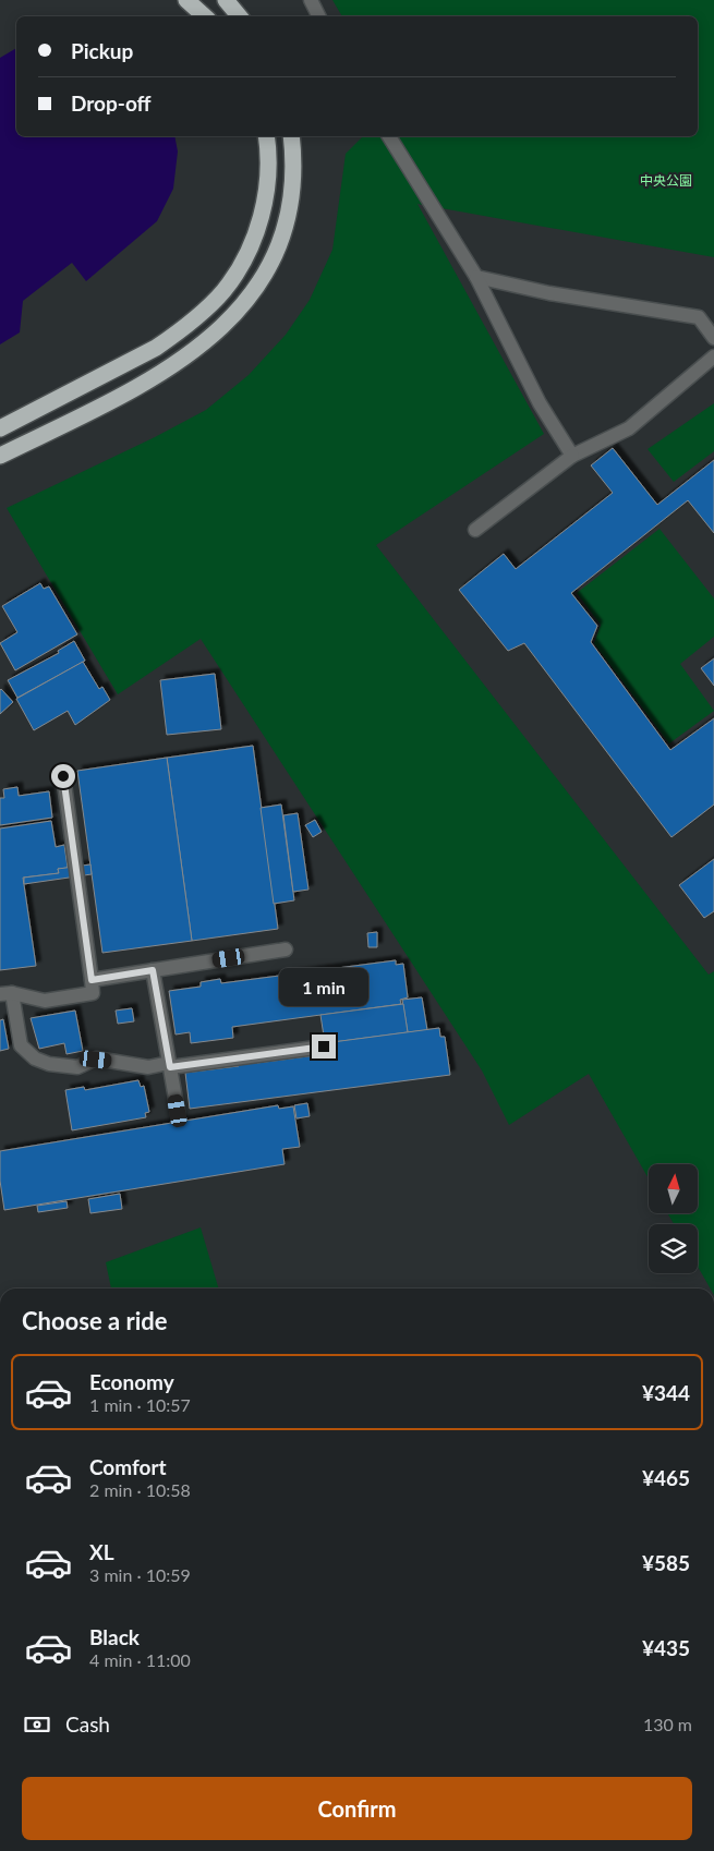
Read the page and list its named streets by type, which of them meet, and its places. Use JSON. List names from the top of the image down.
{
  "parks": ["中央公園"],
  "north": "top",
  "page": {
    "banner": ["Pickup", "Drop-off"],
    "bubble": "1 min",
    "heading": "Choose a ride",
    "list": [
      {
        "name": "Economy",
        "note": "1 min · 10:57",
        "value": "¥344"
      },
      {
        "name": "Comfort",
        "note": "2 min · 10:58",
        "value": "¥465"
      },
      {
        "name": "XL",
        "note": "3 min · 10:59",
        "value": "¥585"
      },
      {
        "name": "Black",
        "note": "4 min · 11:00",
        "value": "¥435"
      }
    ],
    "pay": ["Cash", "130 m"],
    "buttons": "Confirm"
  }
}
